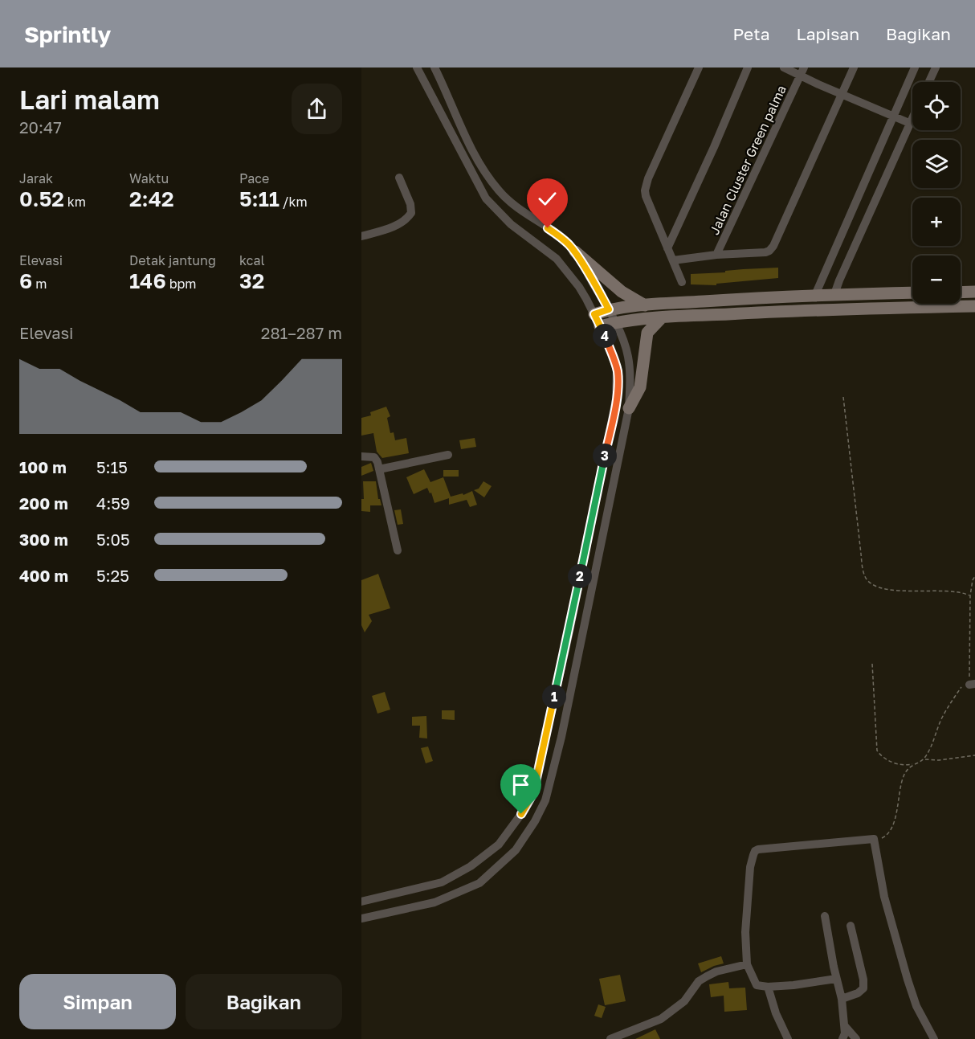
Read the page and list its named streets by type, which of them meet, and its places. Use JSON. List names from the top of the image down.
{
  "streets": {
    "street": ["Jalan Cluster Green palma"]
  },
  "page": {
    "header": "Sprintly",
    "nav": ["Peta", "Lapisan", "Bagikan"],
    "heading": ["Lari malam", "20:47"],
    "map_buttons": ["+", "−"],
    "stats": [
      ["Jarak", "0.52 km"],
      ["Waktu", "2:42"],
      ["Pace", "5:11 /km"],
      ["Elevasi", "6 m"],
      ["Detak jantung", "146 bpm"],
      ["kcal", "32"]
    ],
    "chart": ["Elevasi", "281–287 m"],
    "pins": [
      "4",
      "3",
      "2",
      "1"
    ],
    "list": [
      {
        "name": "100 m",
        "note": "5:15"
      },
      {
        "name": "200 m",
        "note": "4:59"
      },
      {
        "name": "300 m",
        "note": "5:05"
      },
      {
        "name": "400 m",
        "note": "5:25"
      }
    ],
    "buttons": ["Simpan", "Bagikan"]
  }
}
